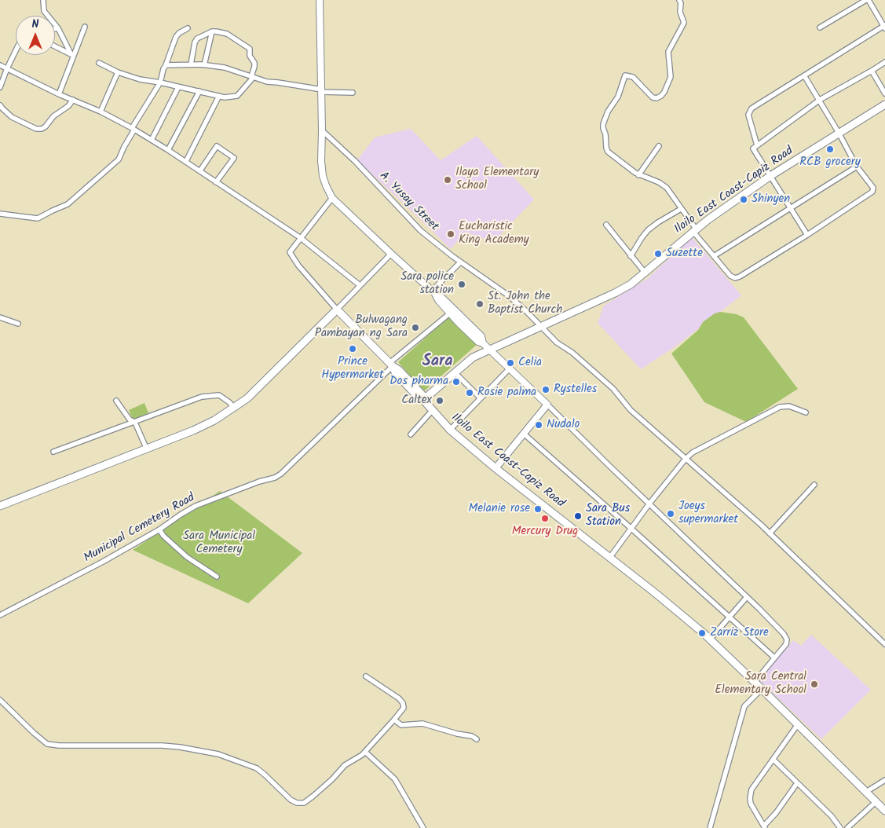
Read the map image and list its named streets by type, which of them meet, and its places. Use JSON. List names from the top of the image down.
{
  "streets": {
    "main road": ["Iloilo East Coast-Capiz Road"],
    "street": ["A. Yusay Street", "Municipal Cemetery Road"]
  },
  "crossings": [
    ["Iloilo East Coast-Capiz Road", "A. Yusay Street"]
  ],
  "districts": ["Sara"],
  "parks": ["Sara Municipal Cemetery"],
  "places": [
    "RCB grocery",
    "Ilaya Elementary School",
    "Shinyen",
    "Eucharistic King Academy",
    "Suzette",
    "Sara police station",
    "St. John the Baptist Church",
    "Bulwagang Pambayan ng Sara",
    "Prince Hypermarket",
    "Celia",
    "Dos pharma",
    "Rystelles",
    "Rosie palma",
    "Caltex",
    "Nudalo",
    "Melanie rose",
    "Joeys supermarket",
    "Sara Bus Station",
    "Mercury Drug",
    "Zarriz Store",
    "Sara Central Elementary School"
  ],
  "north": "top"
}
